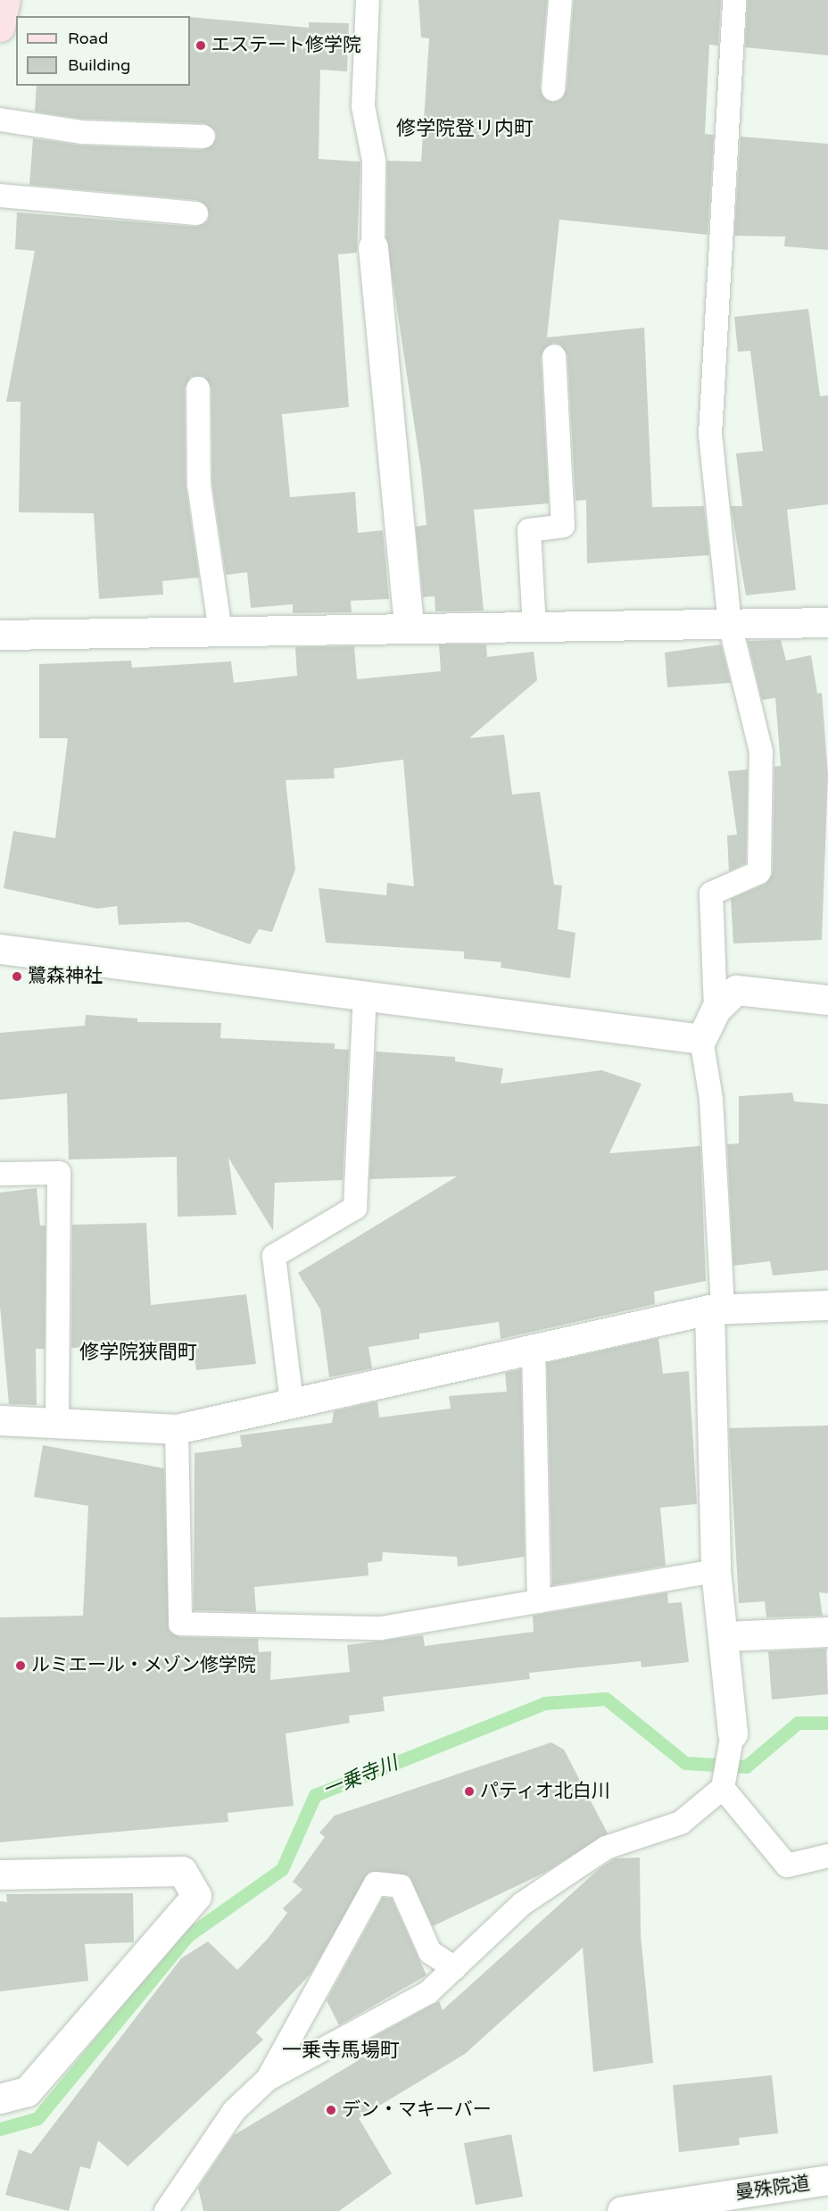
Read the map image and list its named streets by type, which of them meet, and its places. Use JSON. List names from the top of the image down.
{
  "streets": {
    "street": ["曼殊院道"]
  },
  "districts": ["修学院登リ内町", "修学院狭間町", "一乗寺馬場町"],
  "water": ["一乗寺川"],
  "places": [
    "エステート修学院",
    "鷺森神社",
    "ルミエール・メゾン修学院",
    "パティオ北白川",
    "デン・マキーバー"
  ],
  "legend": ["Road", "Building"]
}
